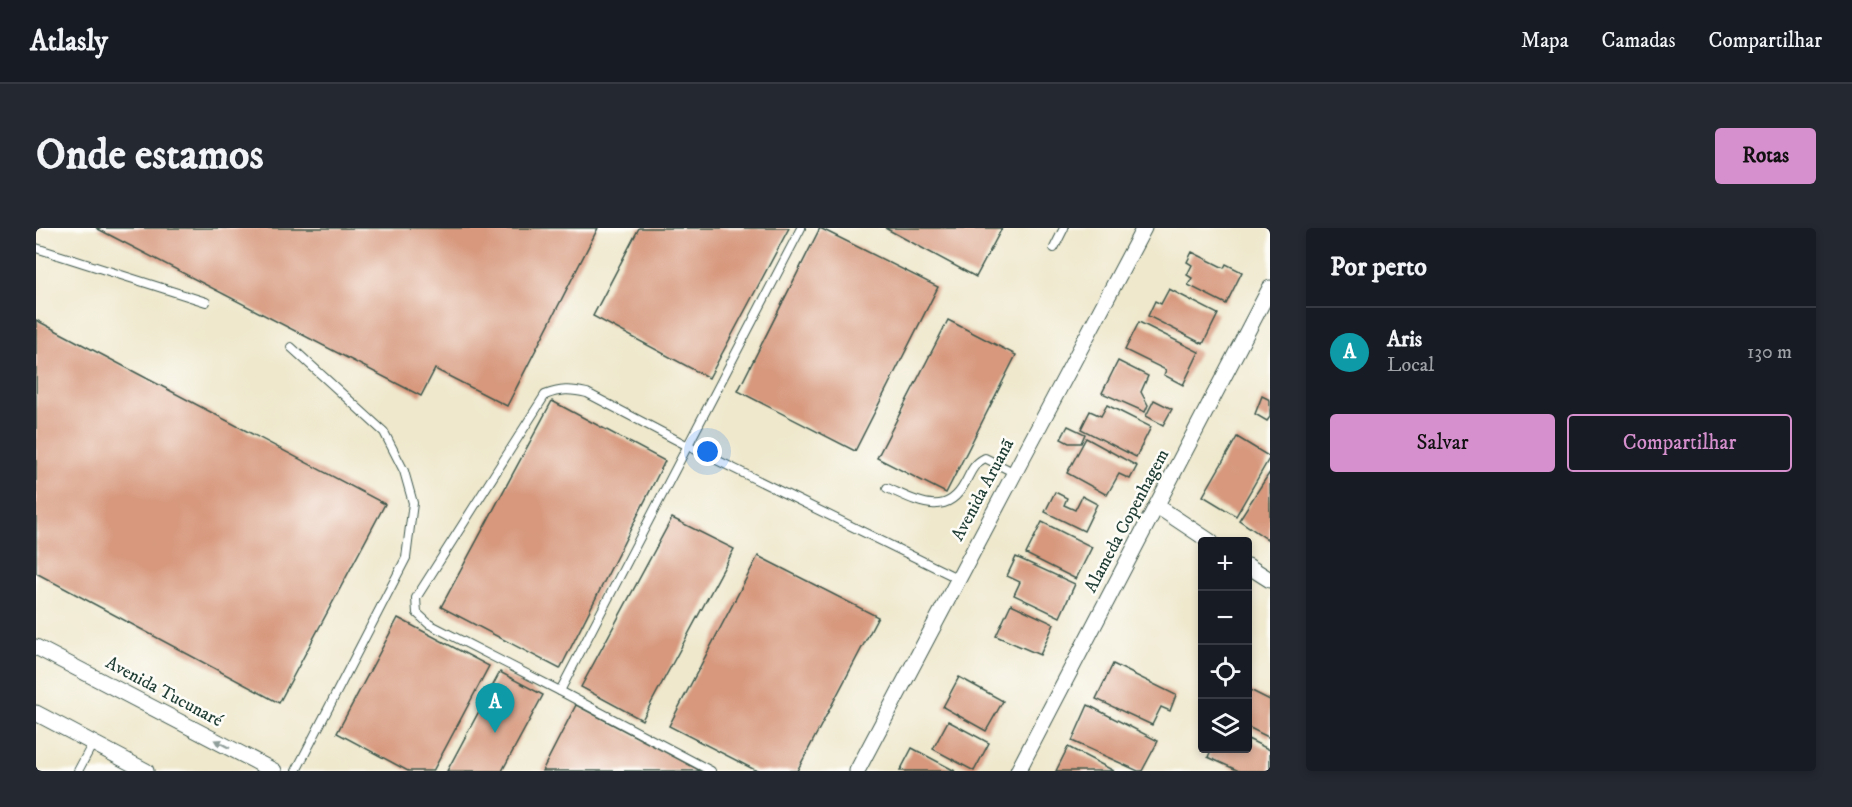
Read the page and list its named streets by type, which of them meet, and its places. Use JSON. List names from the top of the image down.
{
  "streets": {
    "street": ["Avenida Aruanã", "Alameda Copenhagem", "Avenida Tucunaré"]
  },
  "page": {
    "header": "Atlasly",
    "nav": ["Mapa", "Camadas", "Compartilhar"],
    "buttons": [
      "Rotas",
      ["Salvar", "Compartilhar"]
    ],
    "title": "Onde estamos",
    "heading": "Por perto",
    "list": [
      {
        "mark": "A",
        "name": "Aris",
        "note": "Local",
        "value": "130 m"
      }
    ],
    "map_buttons": ["+", "−"],
    "pins": "A"
  }
}
